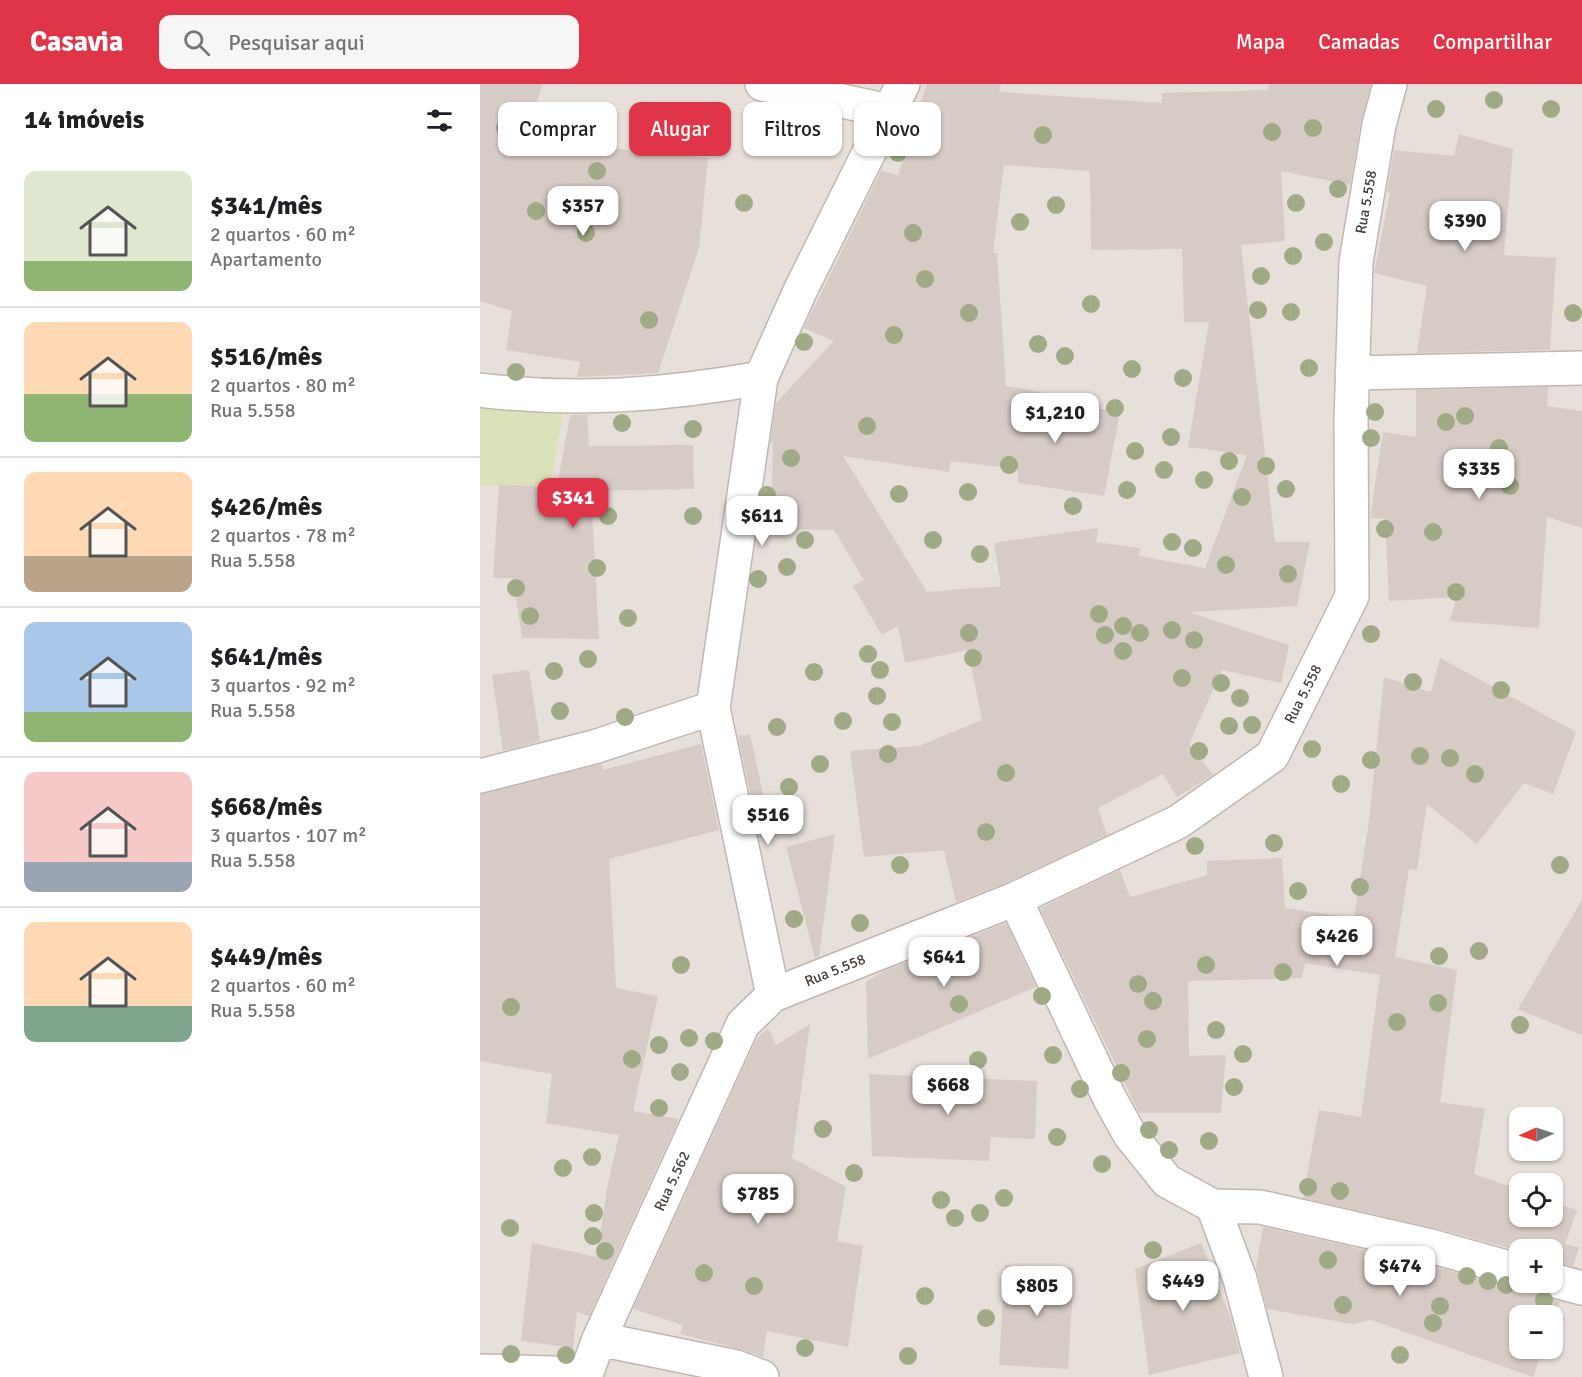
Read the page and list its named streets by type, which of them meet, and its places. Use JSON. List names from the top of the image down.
{
  "streets": {
    "street": ["Rua 5.558", "Rua 5.562"]
  },
  "crossings": [
    ["Rua 5.558", "Rua 5.562"]
  ],
  "north": "left",
  "page": {
    "header": "Casavia",
    "search": "Pesquisar aqui",
    "nav": ["Mapa", "Camadas", "Compartilhar"],
    "heading": "14 imóveis",
    "chip": [
      "Comprar",
      "Alugar",
      "Filtros",
      "Novo"
    ],
    "list": [
      {
        "name": "$341/mês",
        "note": "2 quartos · 60 m² · Apartamento"
      },
      {
        "name": "$516/mês",
        "note": "2 quartos · 80 m² · Rua 5.558"
      },
      {
        "name": "$426/mês",
        "note": "2 quartos · 78 m² · Rua 5.558"
      },
      {
        "name": "$641/mês",
        "note": "3 quartos · 92 m² · Rua 5.558"
      },
      {
        "name": "$668/mês",
        "note": "3 quartos · 107 m² · Rua 5.558"
      },
      {
        "name": "$449/mês",
        "note": "2 quartos · 60 m² · Rua 5.558"
      }
    ],
    "price": [
      "$357",
      "$390",
      "$1,210",
      "$335",
      "$341",
      "$611",
      "$516",
      "$426",
      "$641",
      "$668",
      "$785",
      "$474",
      "$449",
      "$805"
    ],
    "map_buttons": ["+", "−"]
  }
}
